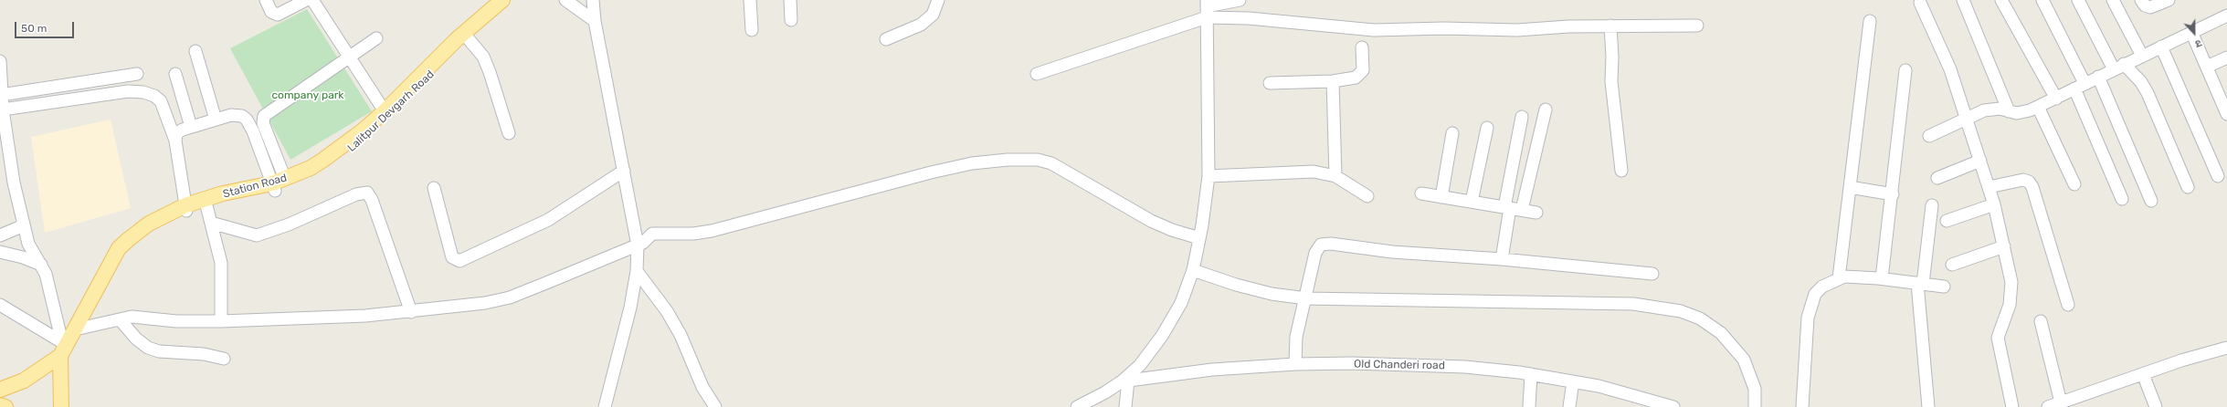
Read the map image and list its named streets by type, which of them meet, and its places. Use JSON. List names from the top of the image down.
{
  "streets": {
    "main road": ["Lalitpur Devgarh Road", "Station Road"],
    "street": ["Old Chanderi road"]
  },
  "crossings": [
    ["Lalitpur Devgarh Road", "Station Road"]
  ],
  "parks": ["company park"],
  "scale_bar": "50 m",
  "north": "bottom"
}
